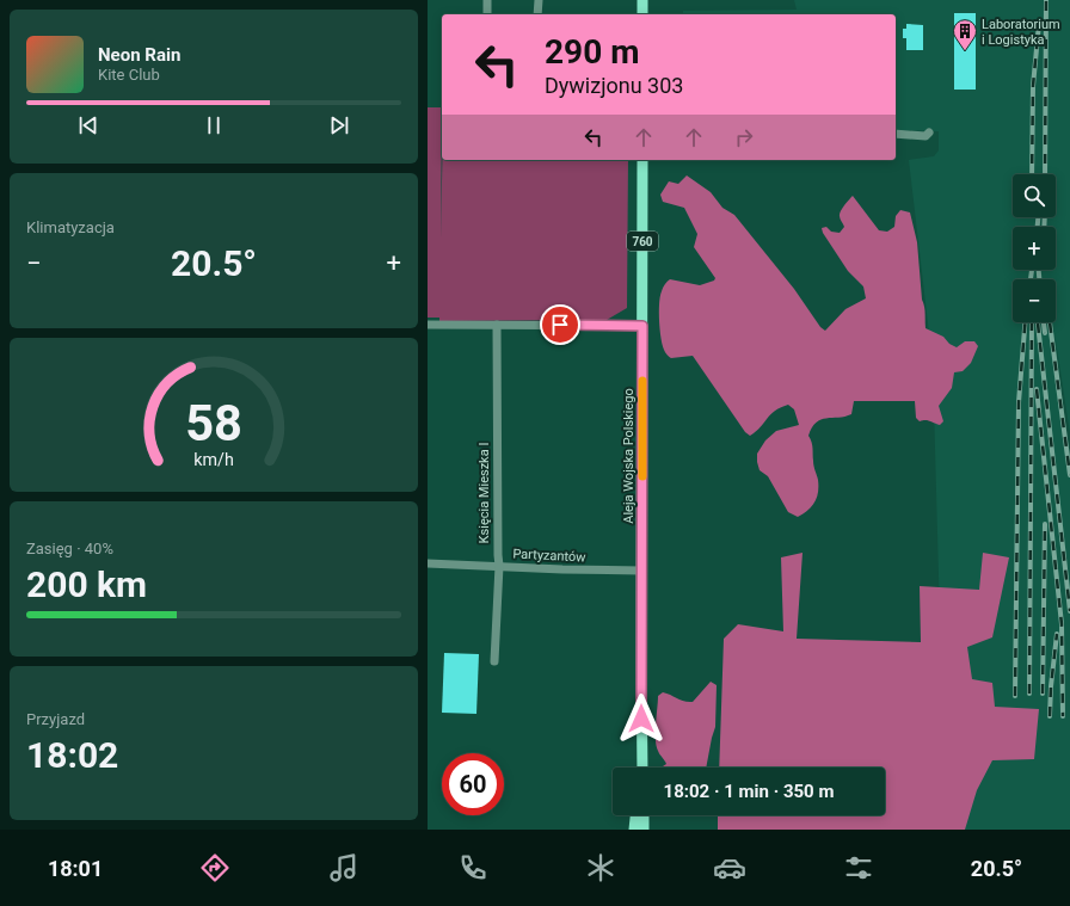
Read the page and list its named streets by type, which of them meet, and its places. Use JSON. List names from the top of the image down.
{
  "streets": {
    "main road": ["760", "Aleja Wojska Polskiego"],
    "street": ["Księcia Mieszka I", "Partyzantów"]
  },
  "crossings": [
    ["Aleja Wojska Polskiego", "Partyzantów"],
    ["Księcia Mieszka I", "Partyzantów"]
  ],
  "places": {
    "building": ["Laboratorium i Logistyka"]
  },
  "page": {
    "turn": ["290 m", "Dywizjonu 303"],
    "song": ["Neon Rain", "Kite Club"],
    "tile": [
      "Klimatyzacja",
      ["Zasięg · 40%", "200 km"],
      ["Przyjazd", "18:02"]
    ],
    "map_buttons": ["+", "−"],
    "heat": ["−", "20.5°", "+"],
    "limit": "60",
    "trip": "18:02 · 1 min · 350 m",
    "tabs": ["18:01", "20.5°"],
    "gauge": ["58", "km/h"]
  }
}
